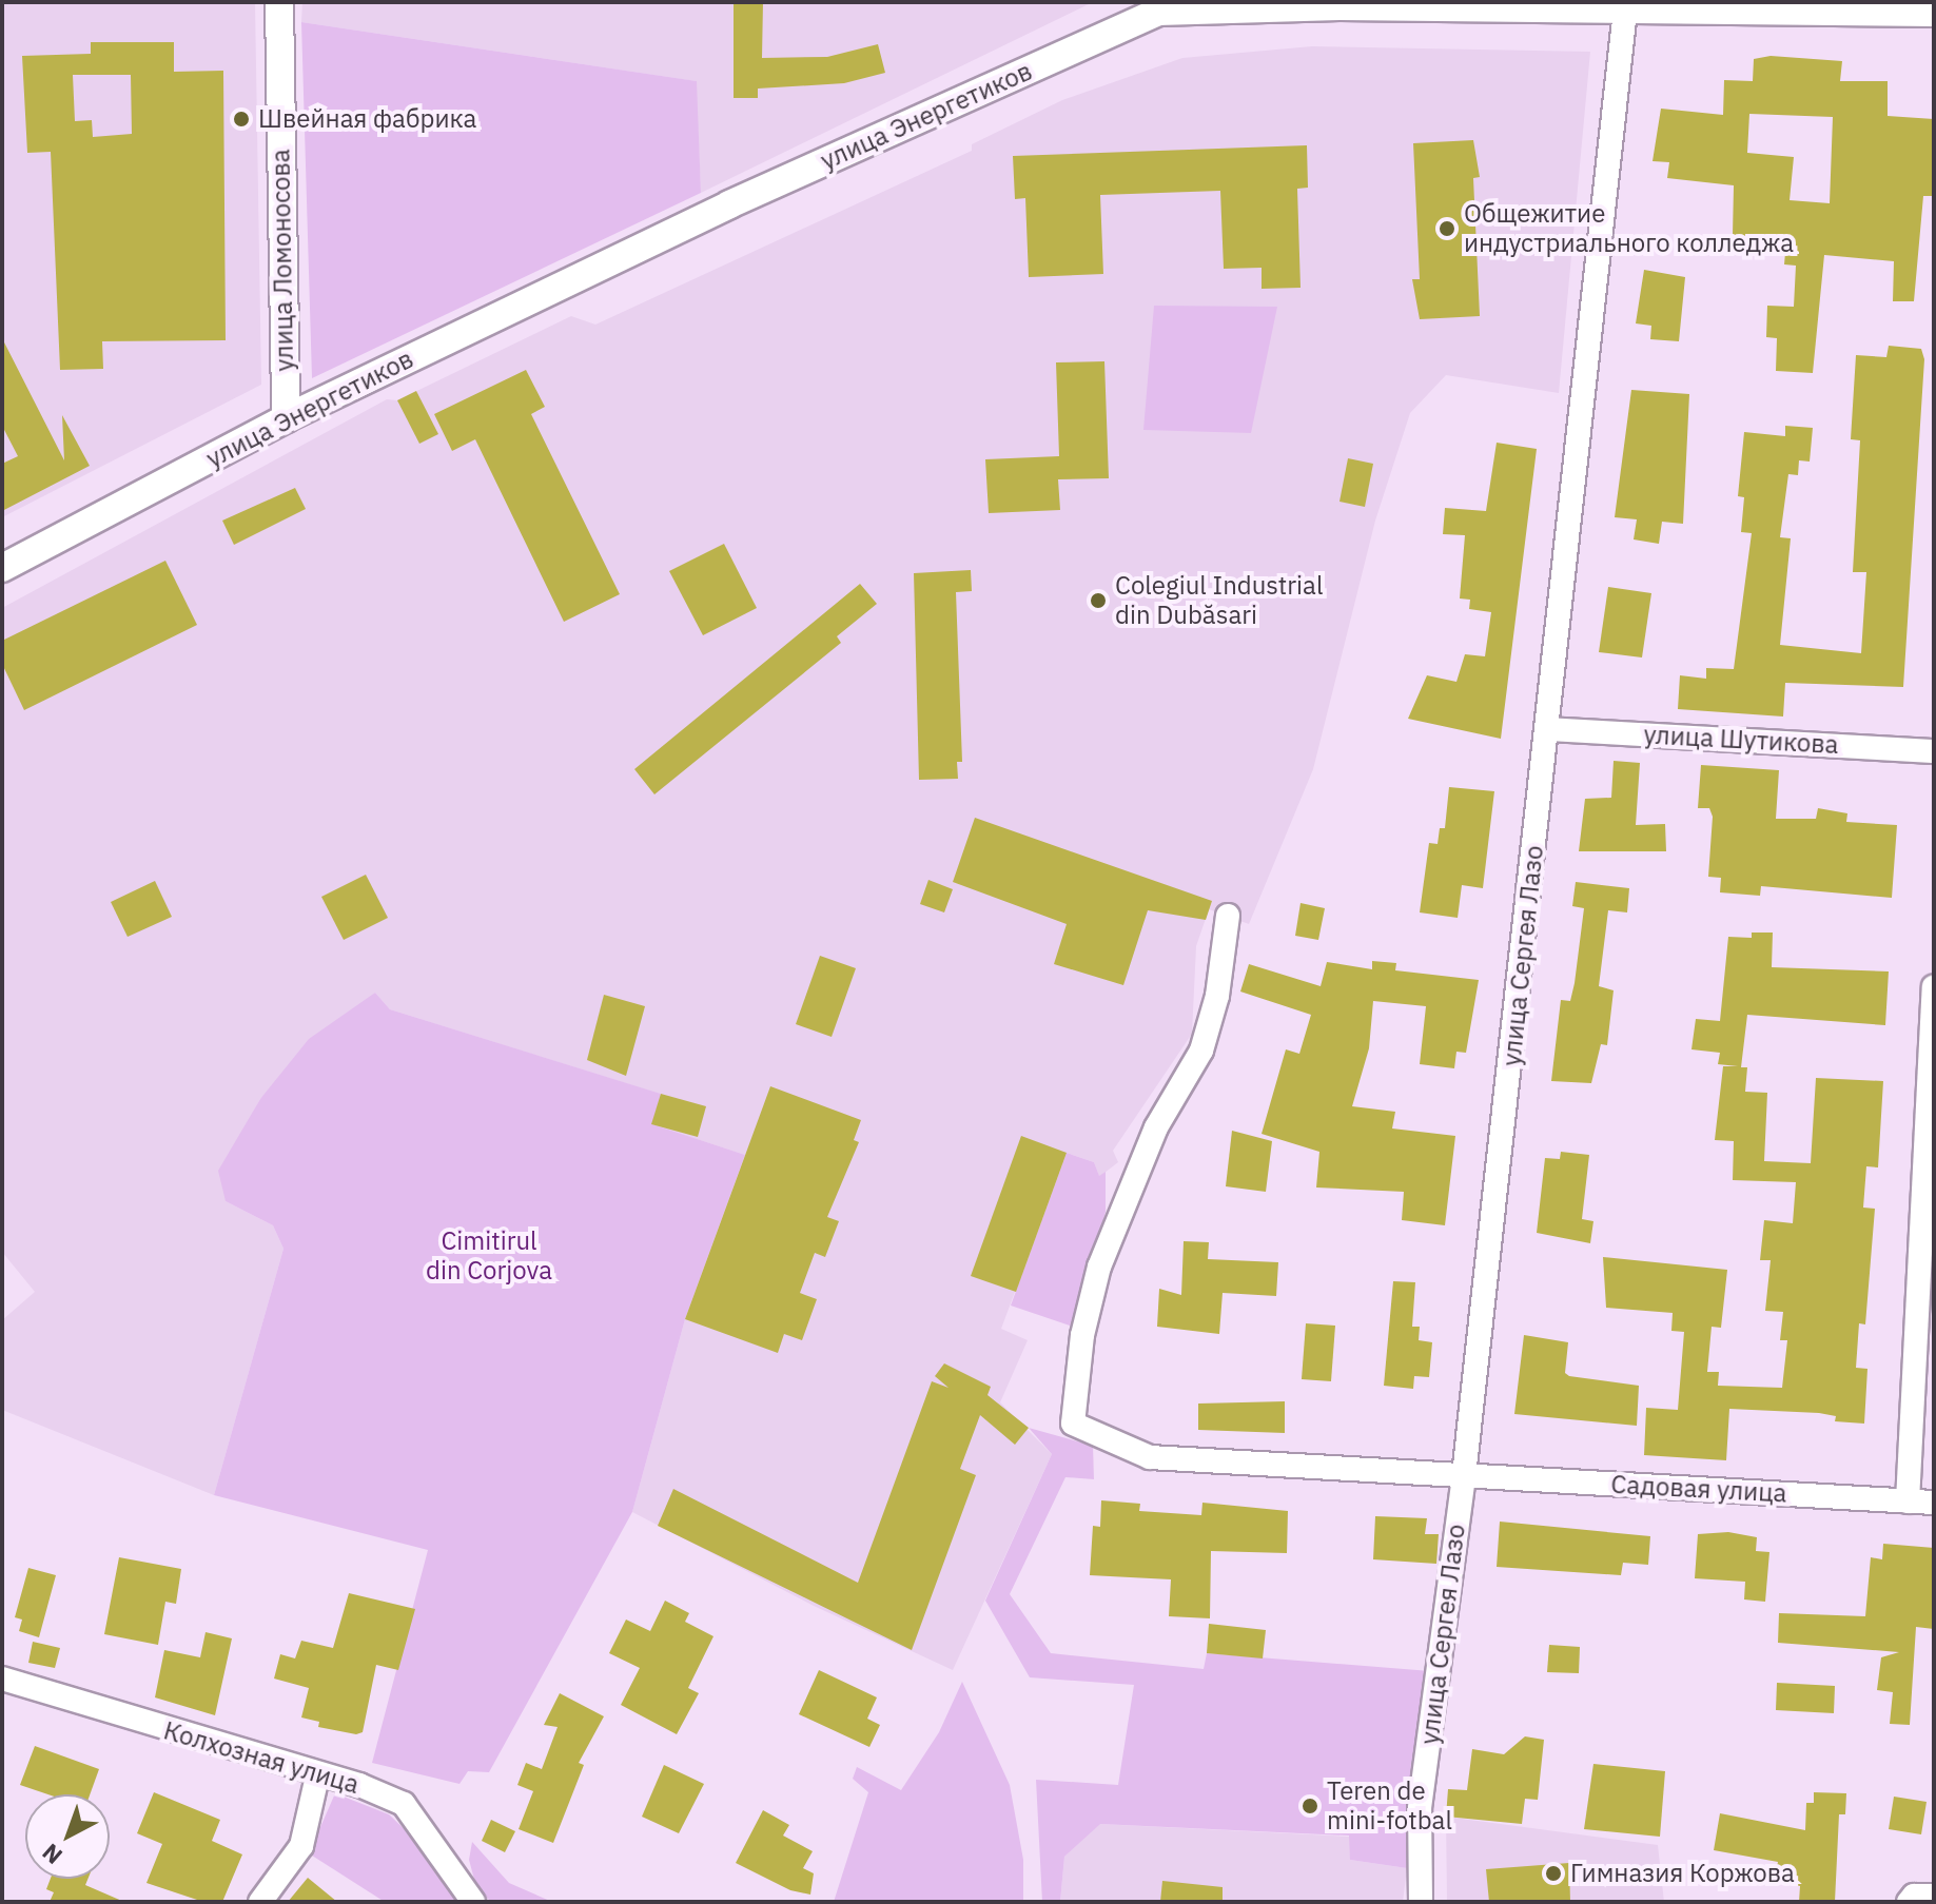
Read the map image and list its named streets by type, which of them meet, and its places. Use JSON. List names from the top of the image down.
{
  "streets": {
    "street": [
      "улица Энергетиков",
      "улица Ломоносова",
      "улица Шутикова",
      "улица Сергея Лазо",
      "Садовая улица",
      "Колхозная улица"
    ]
  },
  "crossings": [
    ["улица Энергетиков", "улица Ломоносова"],
    ["улица Энергетиков", "улица Сергея Лазо"],
    ["улица Шутикова", "улица Сергея Лазо"],
    ["улица Сергея Лазо", "Садовая улица"]
  ],
  "parks": ["Cimitirul din Corjova"],
  "places": [
    "Швейная фабрика",
    "Общежитие индустриального колледжа",
    "Colegiul Industrial din Dubăsari",
    "Teren de mini-fotbal",
    "Гимназия Коржова"
  ],
  "north": "bottom left"
}
